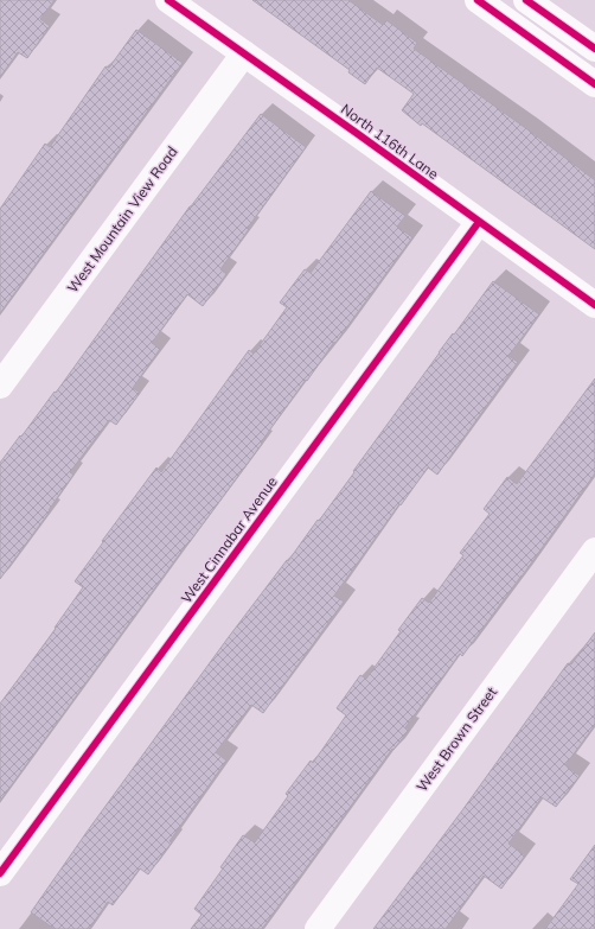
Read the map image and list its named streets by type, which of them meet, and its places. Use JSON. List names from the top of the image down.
{
  "streets": {
    "street": [
      "North 116th Lane",
      "West Mountain View Road",
      "West Cinnabar Avenue",
      "West Brown Street"
    ]
  },
  "crossings": [
    ["North 116th Lane", "West Mountain View Road"],
    ["North 116th Lane", "West Cinnabar Avenue"]
  ]
}
